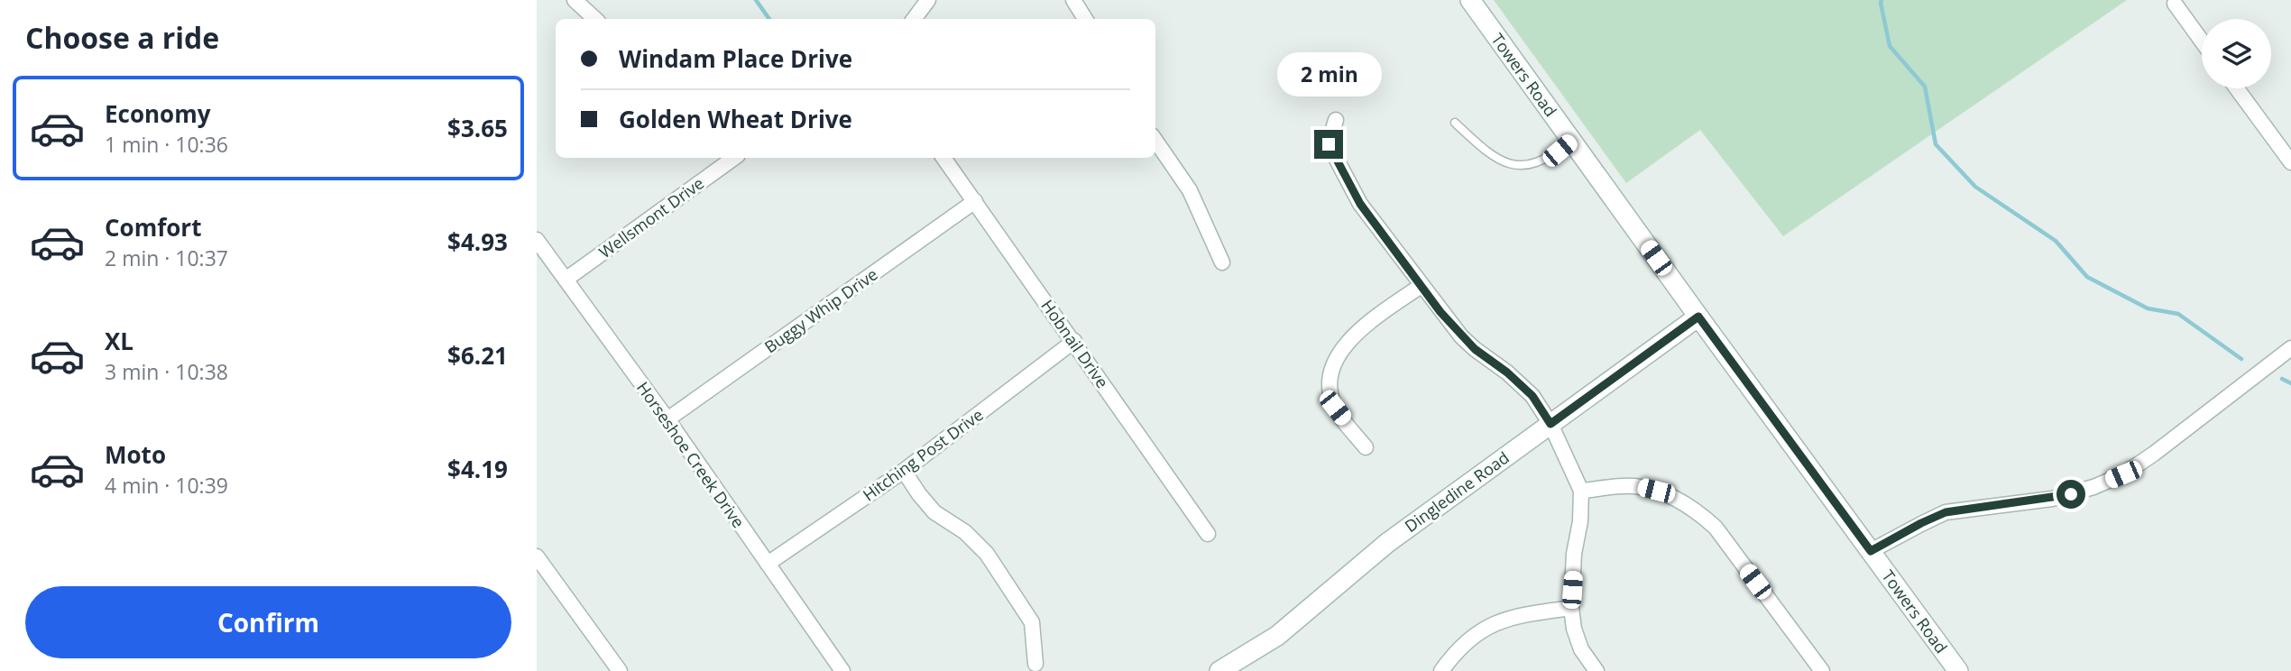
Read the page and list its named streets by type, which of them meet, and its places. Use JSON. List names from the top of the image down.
{
  "streets": {
    "main road": ["Towers Road", "Dingledine Road"],
    "street": [
      "Wellsmont Drive",
      "Buggy Whip Drive",
      "Hobnail Drive",
      "Horseshoe Creek Drive",
      "Hitching Post Drive"
    ]
  },
  "crossings": [
    ["Towers Road", "Dingledine Road"],
    ["Wellsmont Drive", "Horseshoe Creek Drive"],
    ["Buggy Whip Drive", "Hobnail Drive"],
    ["Buggy Whip Drive", "Horseshoe Creek Drive"],
    ["Hobnail Drive", "Hitching Post Drive"],
    ["Horseshoe Creek Drive", "Hitching Post Drive"]
  ],
  "page": {
    "heading": "Choose a ride",
    "banner": ["Windam Place Drive", "Golden Wheat Drive"],
    "bubble": "2 min",
    "list": [
      {
        "name": "Economy",
        "note": "1 min · 10:36",
        "value": "$3.65"
      },
      {
        "name": "Comfort",
        "note": "2 min · 10:37",
        "value": "$4.93"
      },
      {
        "name": "XL",
        "note": "3 min · 10:38",
        "value": "$6.21"
      },
      {
        "name": "Moto",
        "note": "4 min · 10:39",
        "value": "$4.19"
      }
    ],
    "buttons": "Confirm"
  }
}
